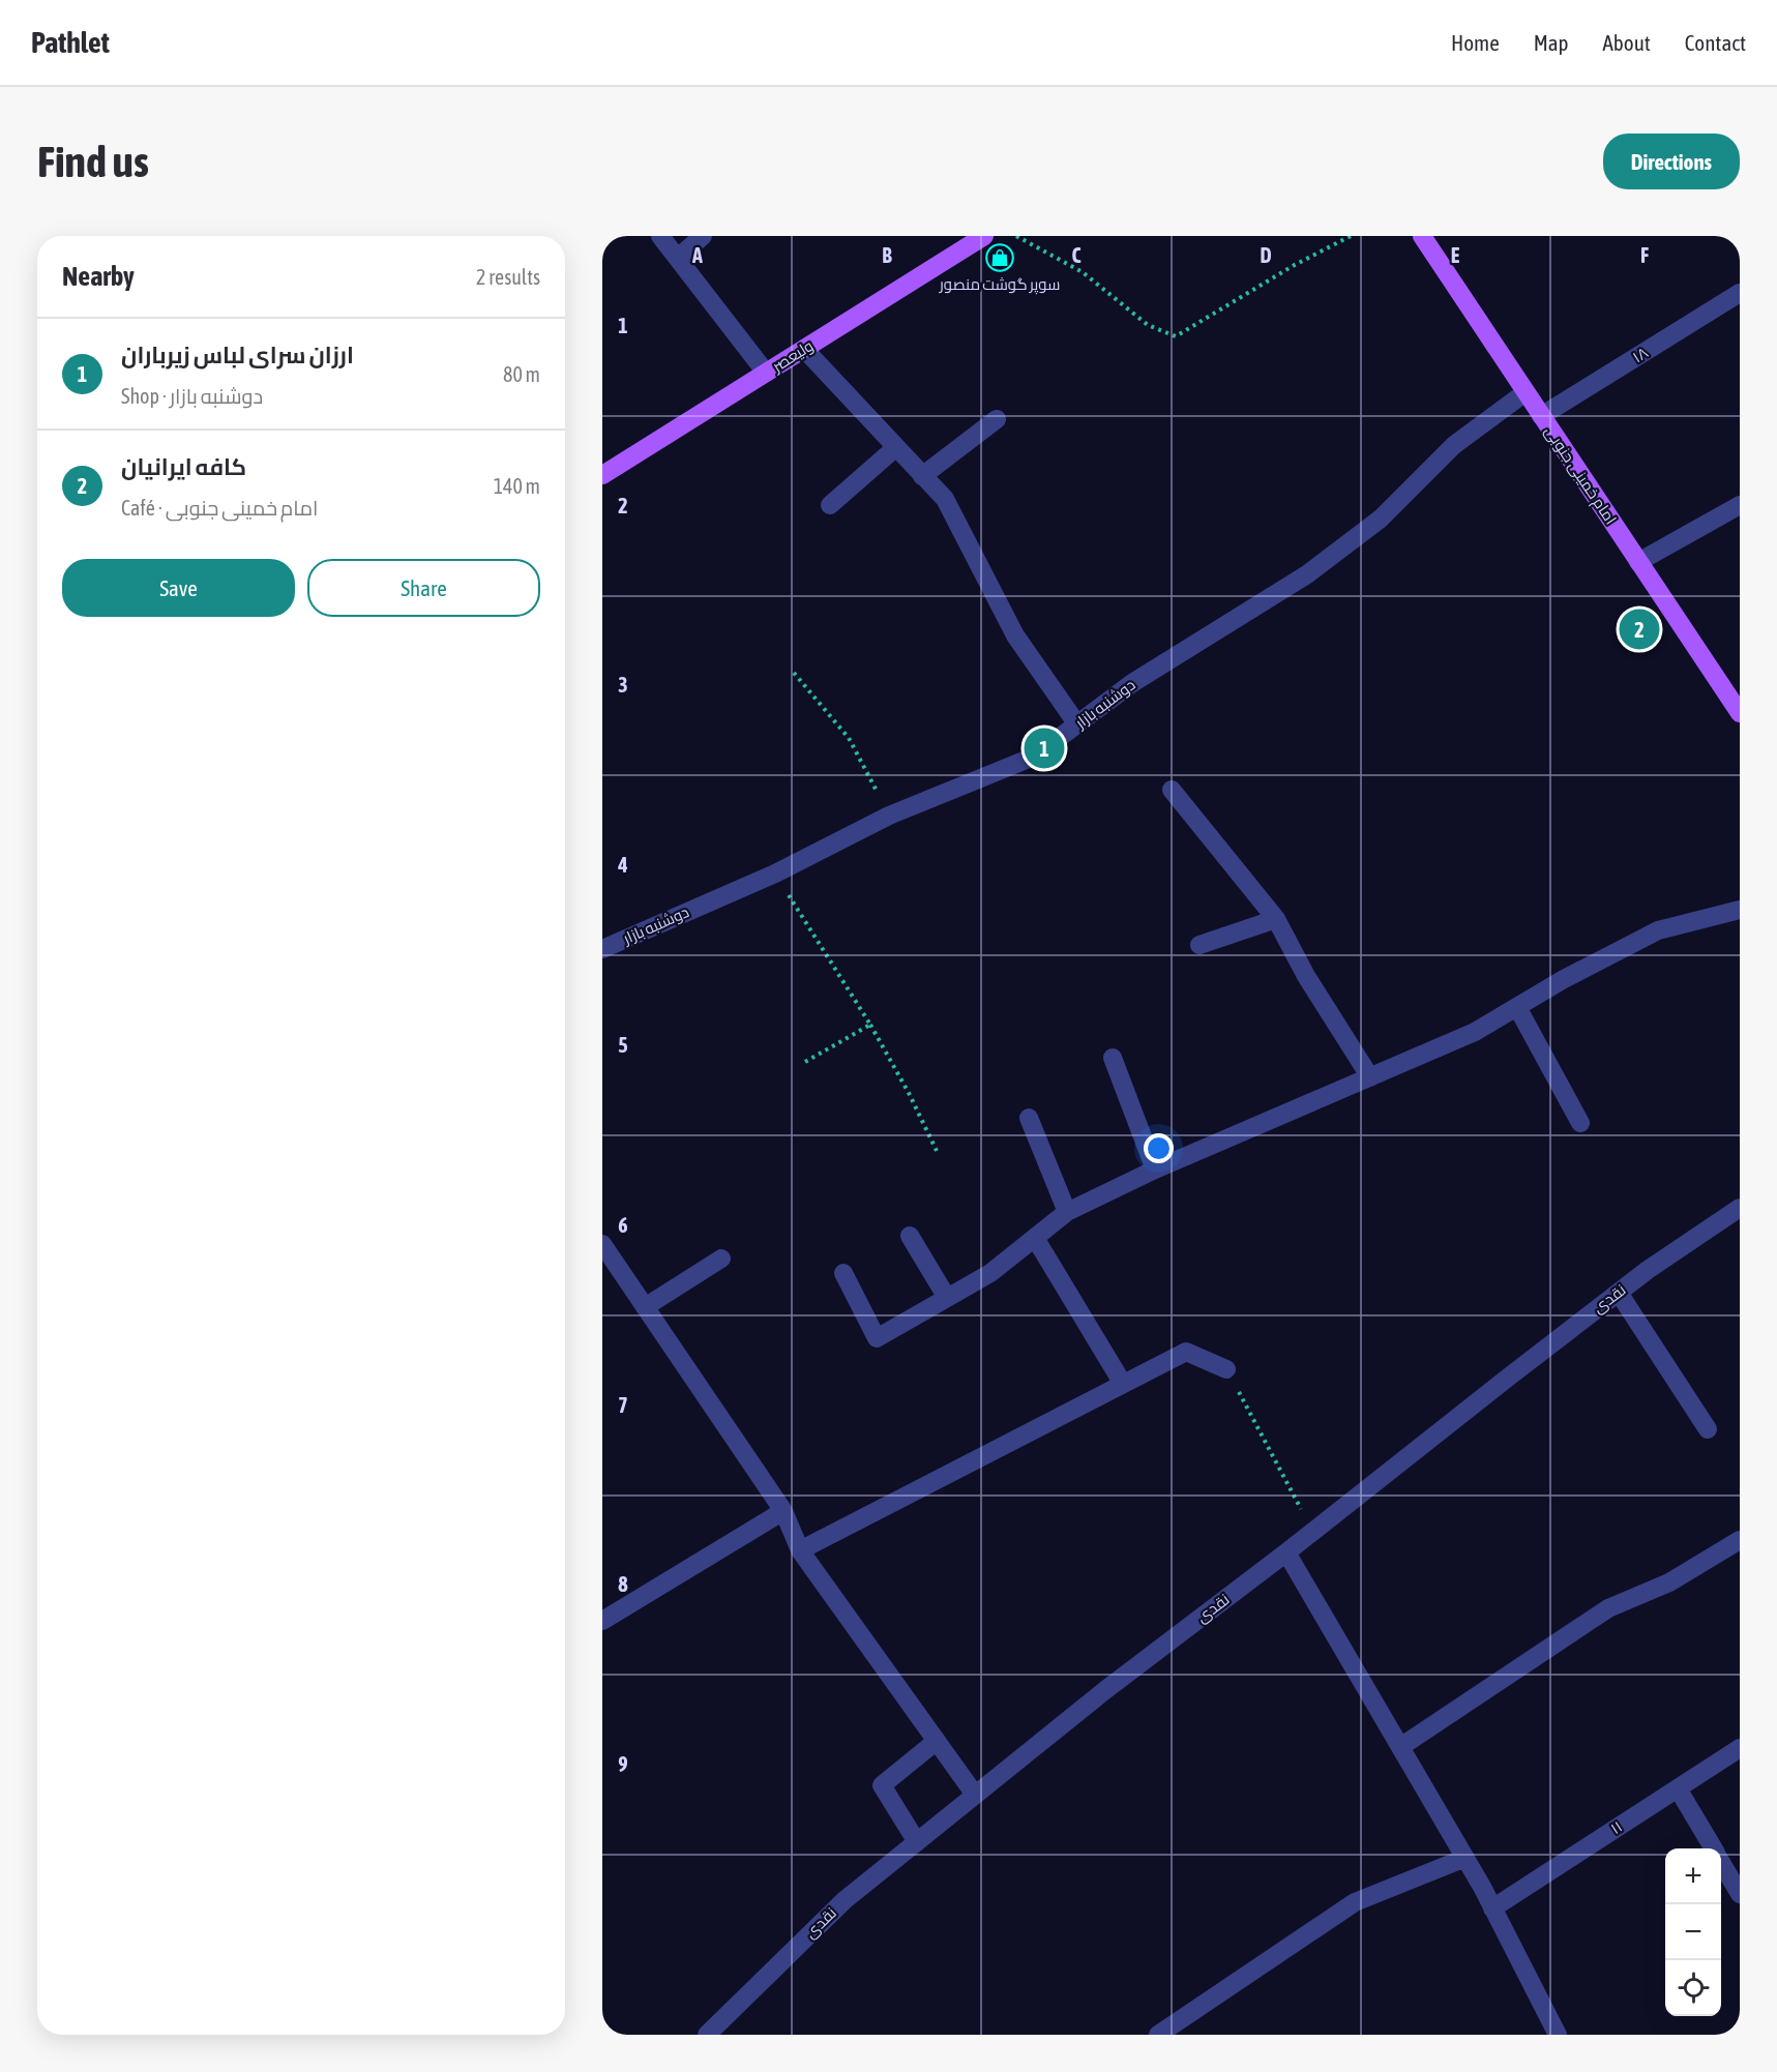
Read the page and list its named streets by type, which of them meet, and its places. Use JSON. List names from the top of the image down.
{
  "streets": {
    "main road": ["ولیعصر", "امام خمینی جنوبی"],
    "street": [
      "۱۸",
      "دوشنبه بازار",
      "نقدی",
      "۱۱"
    ]
  },
  "crossings": [
    ["۱۸", "امام خمینی جنوبی"],
    ["امام خمینی جنوبی", "دوشنبه بازار"]
  ],
  "places": {
    "shop": ["سوپر گوشت منصور"]
  },
  "page": {
    "header": "Pathlet",
    "nav": [
      "Home",
      "Map",
      "About",
      "Contact"
    ],
    "buttons": [
      "Directions",
      ["Save", "Share"]
    ],
    "title": "Find us",
    "heading": ["Nearby", "2 results"],
    "list": [
      {
        "mark": "1",
        "name": "ارزان سرای لباس زیرباران",
        "note": "Shop · دوشنبه بازار",
        "value": "80 m"
      },
      {
        "mark": "2",
        "name": "کافه ایرانیان",
        "note": "Café · امام خمینی جنوبی",
        "value": "140 m"
      }
    ],
    "pins": ["2", "1"],
    "map_buttons": ["+", "−"]
  },
  "grid": {
    "columns": [
      "A",
      "B",
      "C",
      "D",
      "E",
      "F"
    ],
    "rows": [
      "1",
      "2",
      "3",
      "4",
      "5",
      "6",
      "7",
      "8",
      "9"
    ]
  }
}
